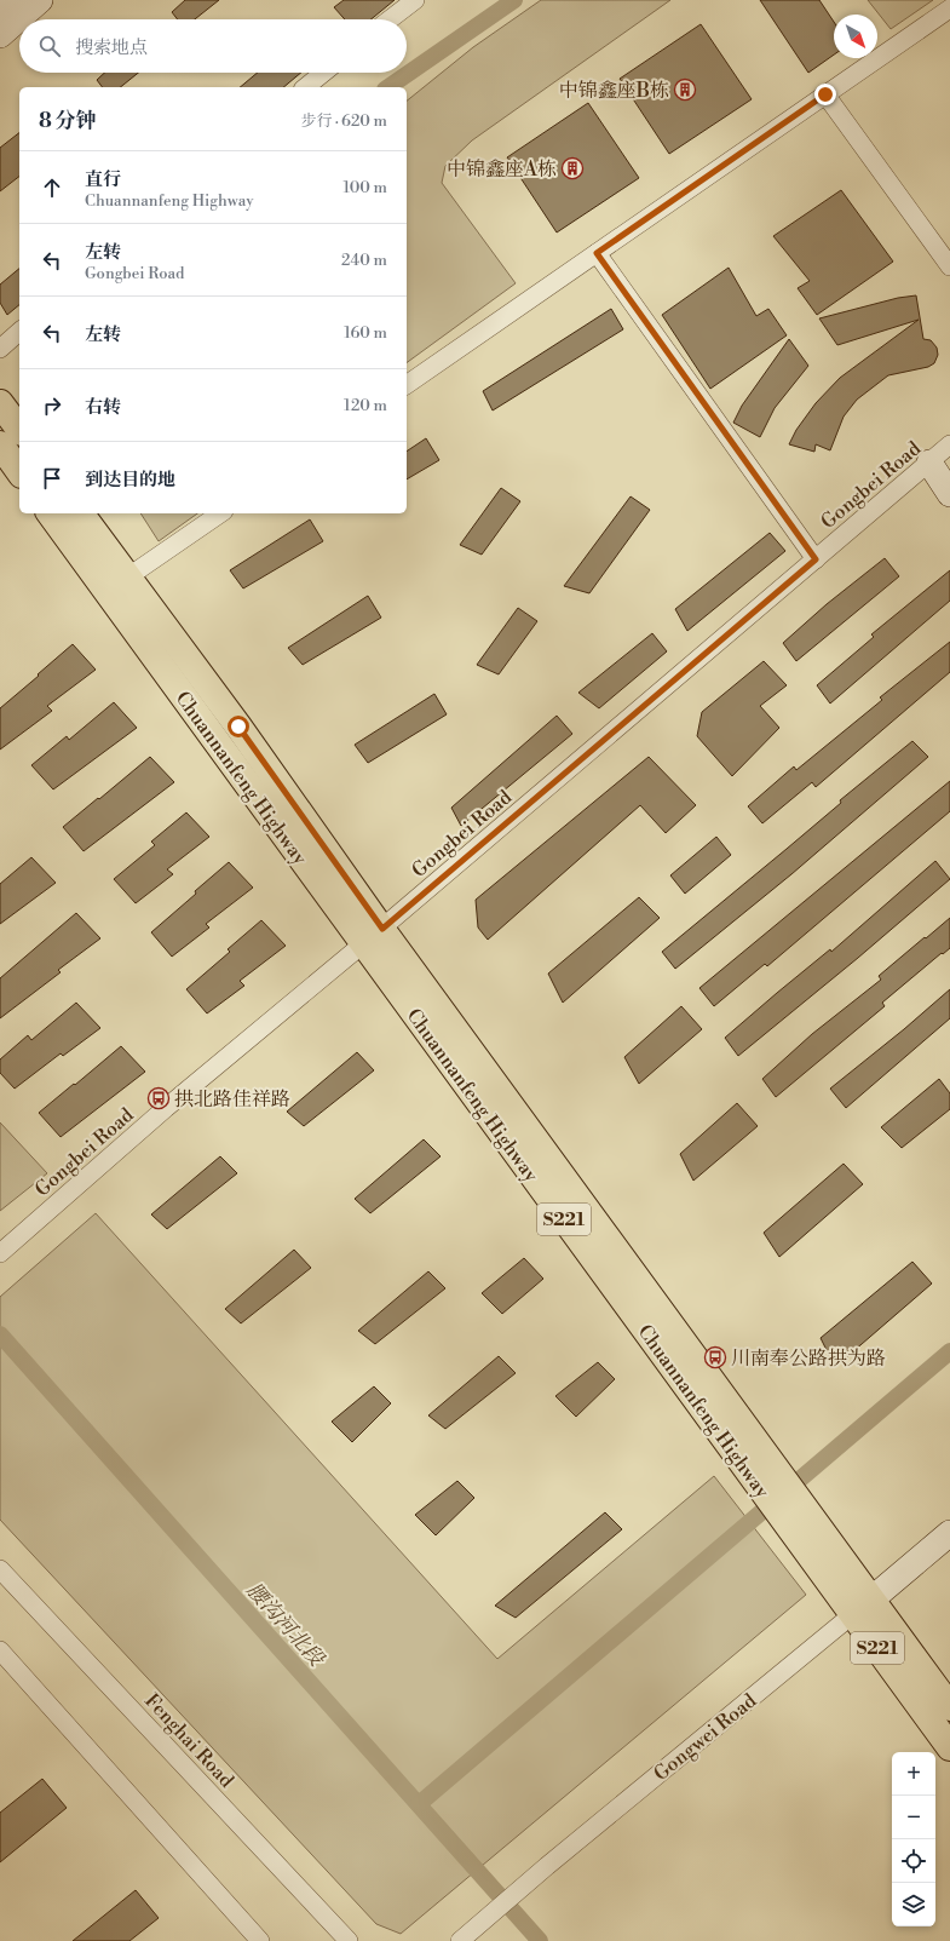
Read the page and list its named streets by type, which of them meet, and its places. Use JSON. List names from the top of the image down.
{
  "streets": {
    "main road": ["Chuannanfeng Highway", "S221", "Gongwei Road"],
    "street": ["Gongbei Road", "Fenghai Road"]
  },
  "crossings": [
    ["Gongbei Road", "Chuannanfeng Highway"],
    ["Chuannanfeng Highway", "Gongwei Road"]
  ],
  "water": ["腰沟河北段"],
  "places": {
    "building": ["中锦鑫座B栋", "中锦鑫座A栋"],
    "bus stop": ["拱北路佳祥路", "川南奉公路拱为路"]
  },
  "north": "bottom right",
  "page": {
    "search": "搜索地点",
    "heading": ["8 分钟", "步行 · 620 m"],
    "list": [
      ["直行", "Chuannanfeng Highway", "100 m"],
      ["左转", "Gongbei Road", "240 m"],
      ["左转", "160 m"],
      ["右转", "120 m"],
      "到达目的地"
    ],
    "map_buttons": ["+", "−"]
  }
}
